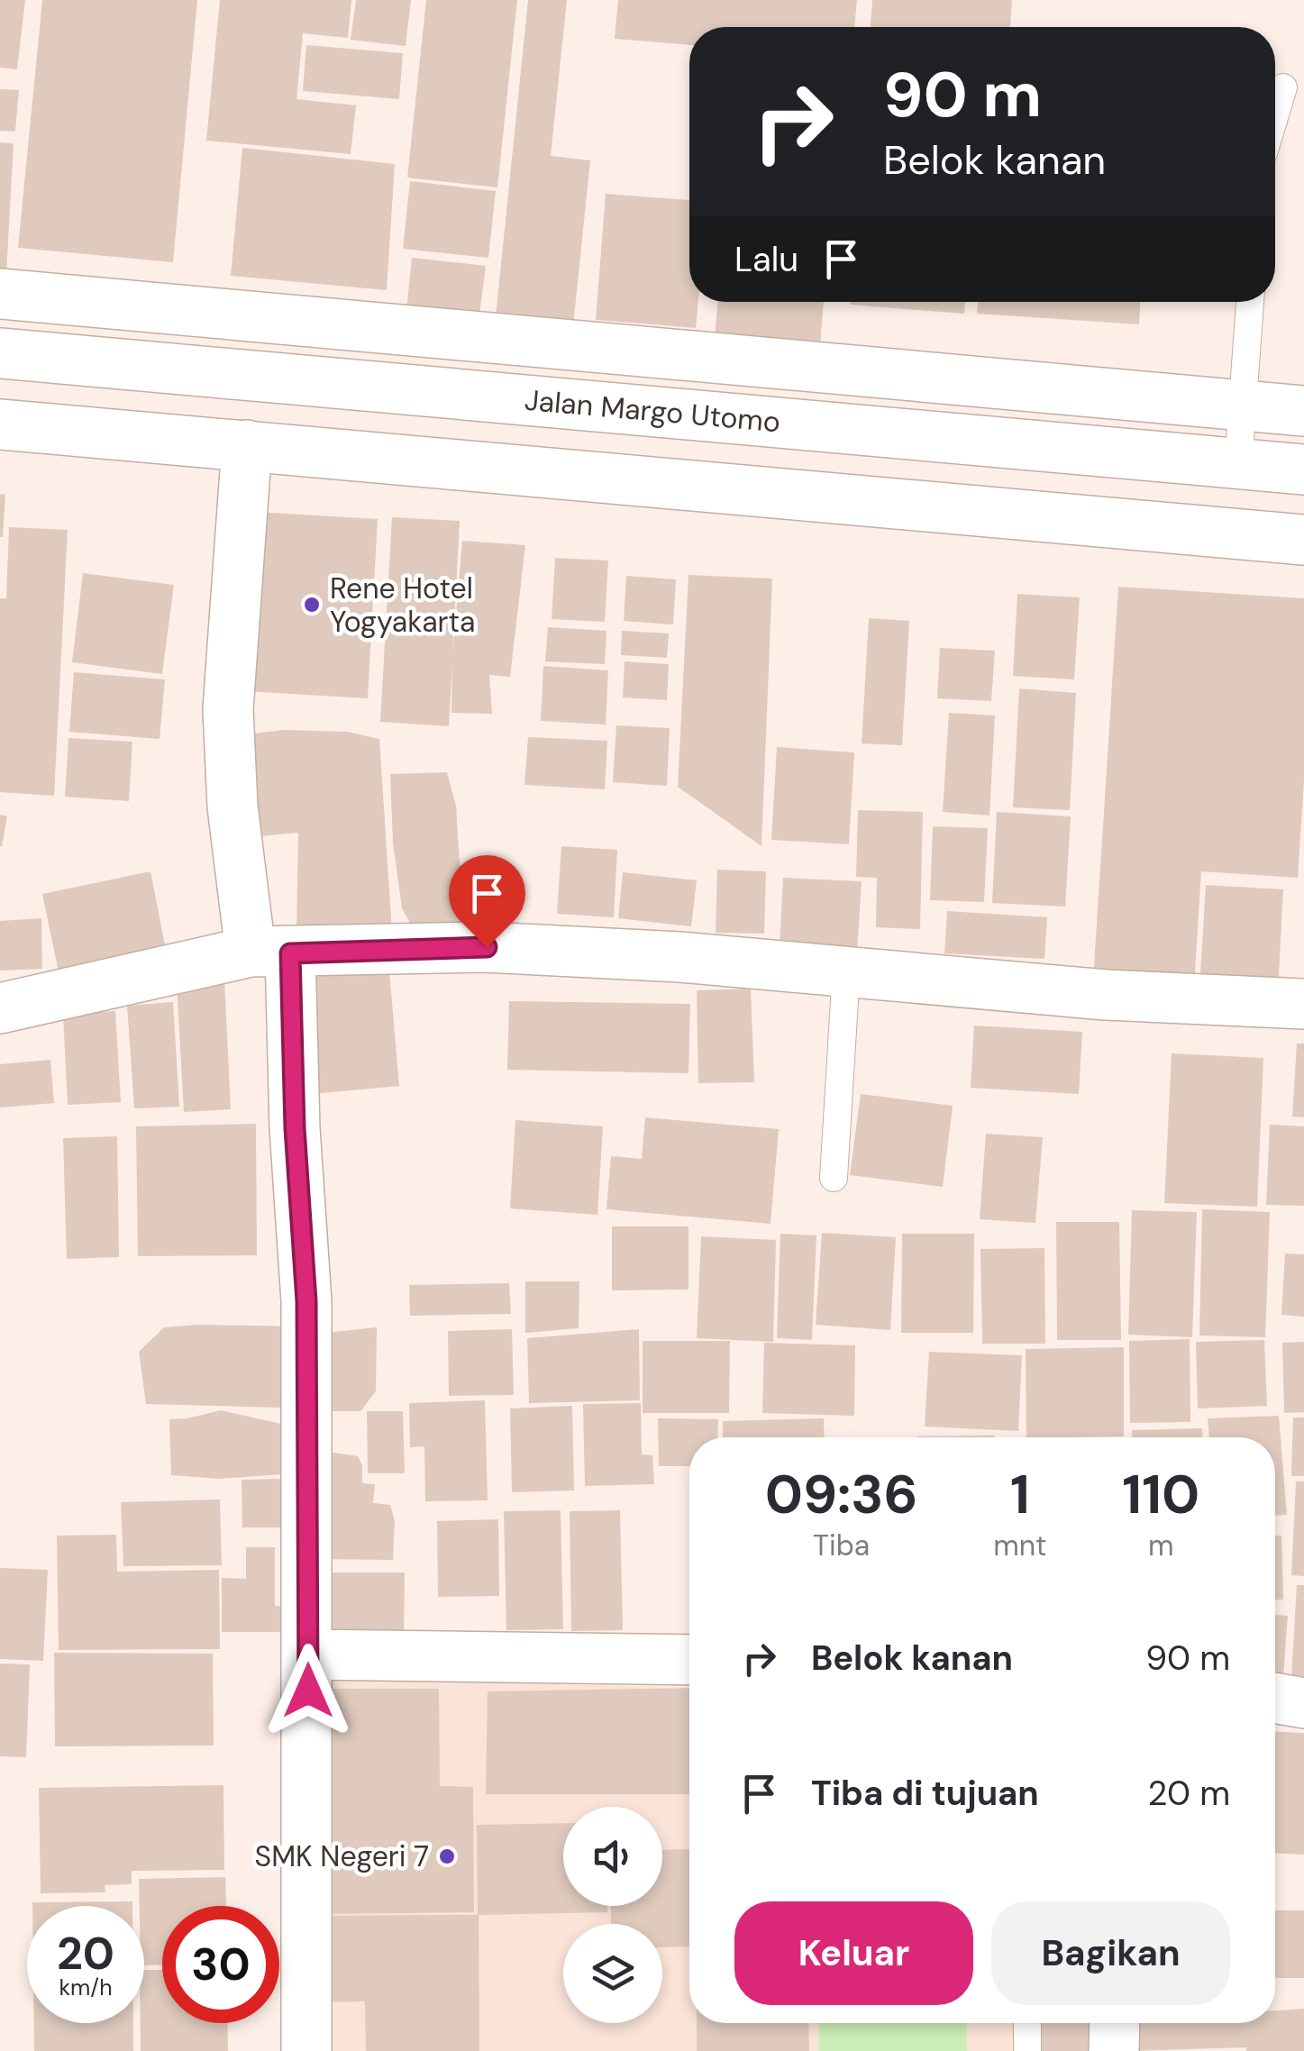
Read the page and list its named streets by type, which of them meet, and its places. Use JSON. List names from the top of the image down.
{
  "streets": {
    "street": ["Jalan Margo Utomo"]
  },
  "places": ["Rene Hotel Yogyakarta", "SMK Negeri 7"],
  "page": {
    "turn": ["90 m", "Belok kanan"],
    "then": "Lalu",
    "eta": [
      "09:36",
      "Tiba",
      "1",
      "mnt",
      "110",
      "m"
    ],
    "list": [
      {
        "name": "Belok kanan",
        "value": "90 m"
      },
      {
        "name": "Tiba di tujuan",
        "value": "20 m"
      }
    ],
    "buttons": ["Keluar", "Bagikan"],
    "speed": "20 km/h",
    "limit": "30"
  }
}
